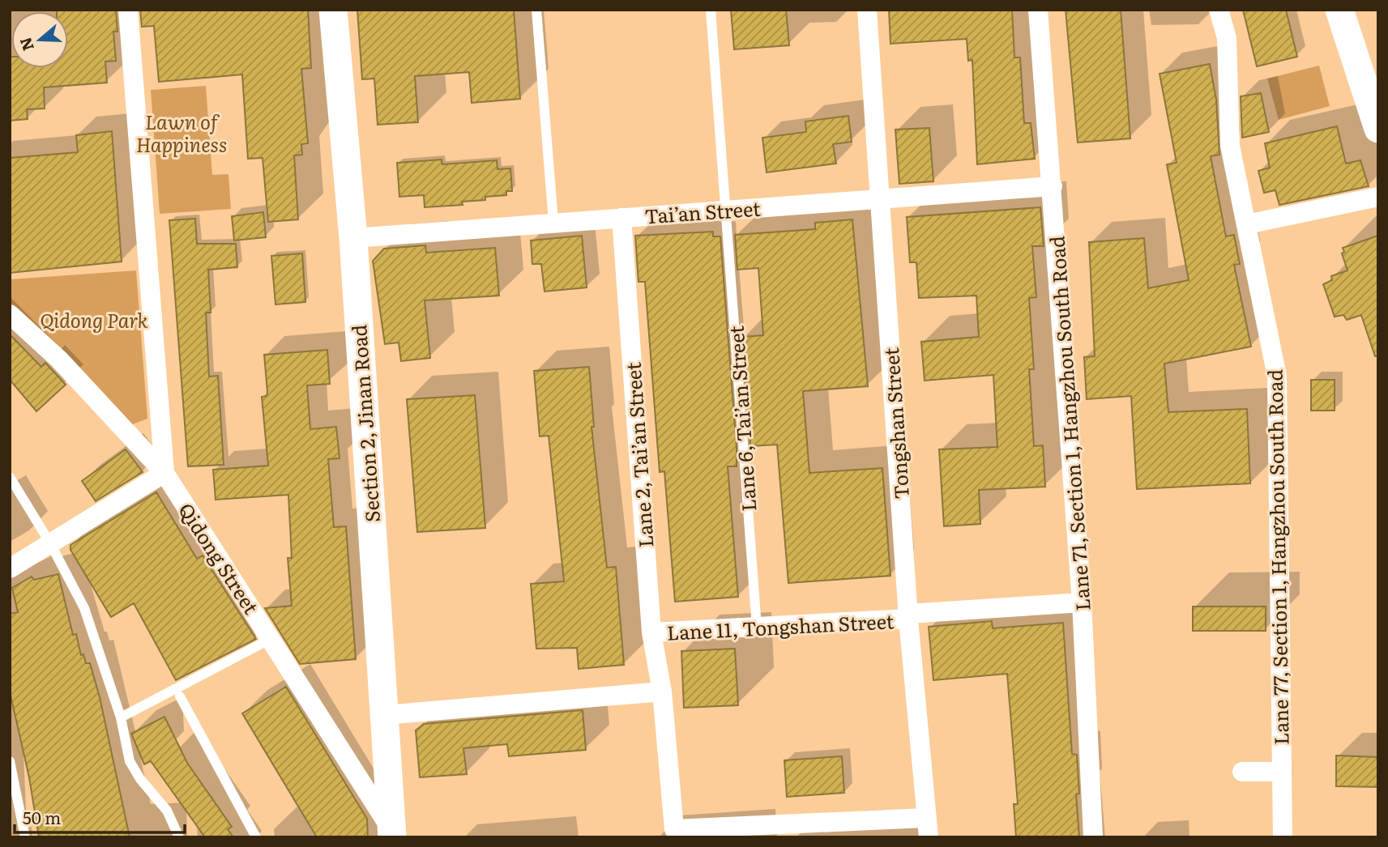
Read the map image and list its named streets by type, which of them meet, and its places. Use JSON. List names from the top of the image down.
{
  "streets": {
    "street": [
      "Tai’an Street",
      "Section 2, Jinan Road",
      "Tongshan Street",
      "Lane 71, Section 1, Hangzhou South Road",
      "Lane 2, Tai’an Street",
      "Lane 77, Section 1, Hangzhou South Road",
      "Qidong Street",
      "Lane 11, Tongshan Street"
    ],
    "lane": ["Lane 6, Tai’an Street"]
  },
  "crossings": [
    ["Tai’an Street", "Lane 6, Tai’an Street"],
    ["Tai’an Street", "Section 2, Jinan Road"],
    ["Tai’an Street", "Tongshan Street"],
    ["Tai’an Street", "Lane 71, Section 1, Hangzhou South Road"],
    ["Tai’an Street", "Lane 2, Tai’an Street"],
    ["Lane 6, Tai’an Street", "Lane 11, Tongshan Street"],
    ["Section 2, Jinan Road", "Qidong Street"],
    ["Tongshan Street", "Lane 2, Tai’an Street"],
    ["Tongshan Street", "Lane 11, Tongshan Street"],
    ["Lane 71, Section 1, Hangzhou South Road", "Lane 11, Tongshan Street"],
    ["Lane 2, Tai’an Street", "Lane 11, Tongshan Street"]
  ],
  "parks": ["Lawn of Happiness", "Qidong Park"],
  "scale_bar": "50 m",
  "north": "left"
}
